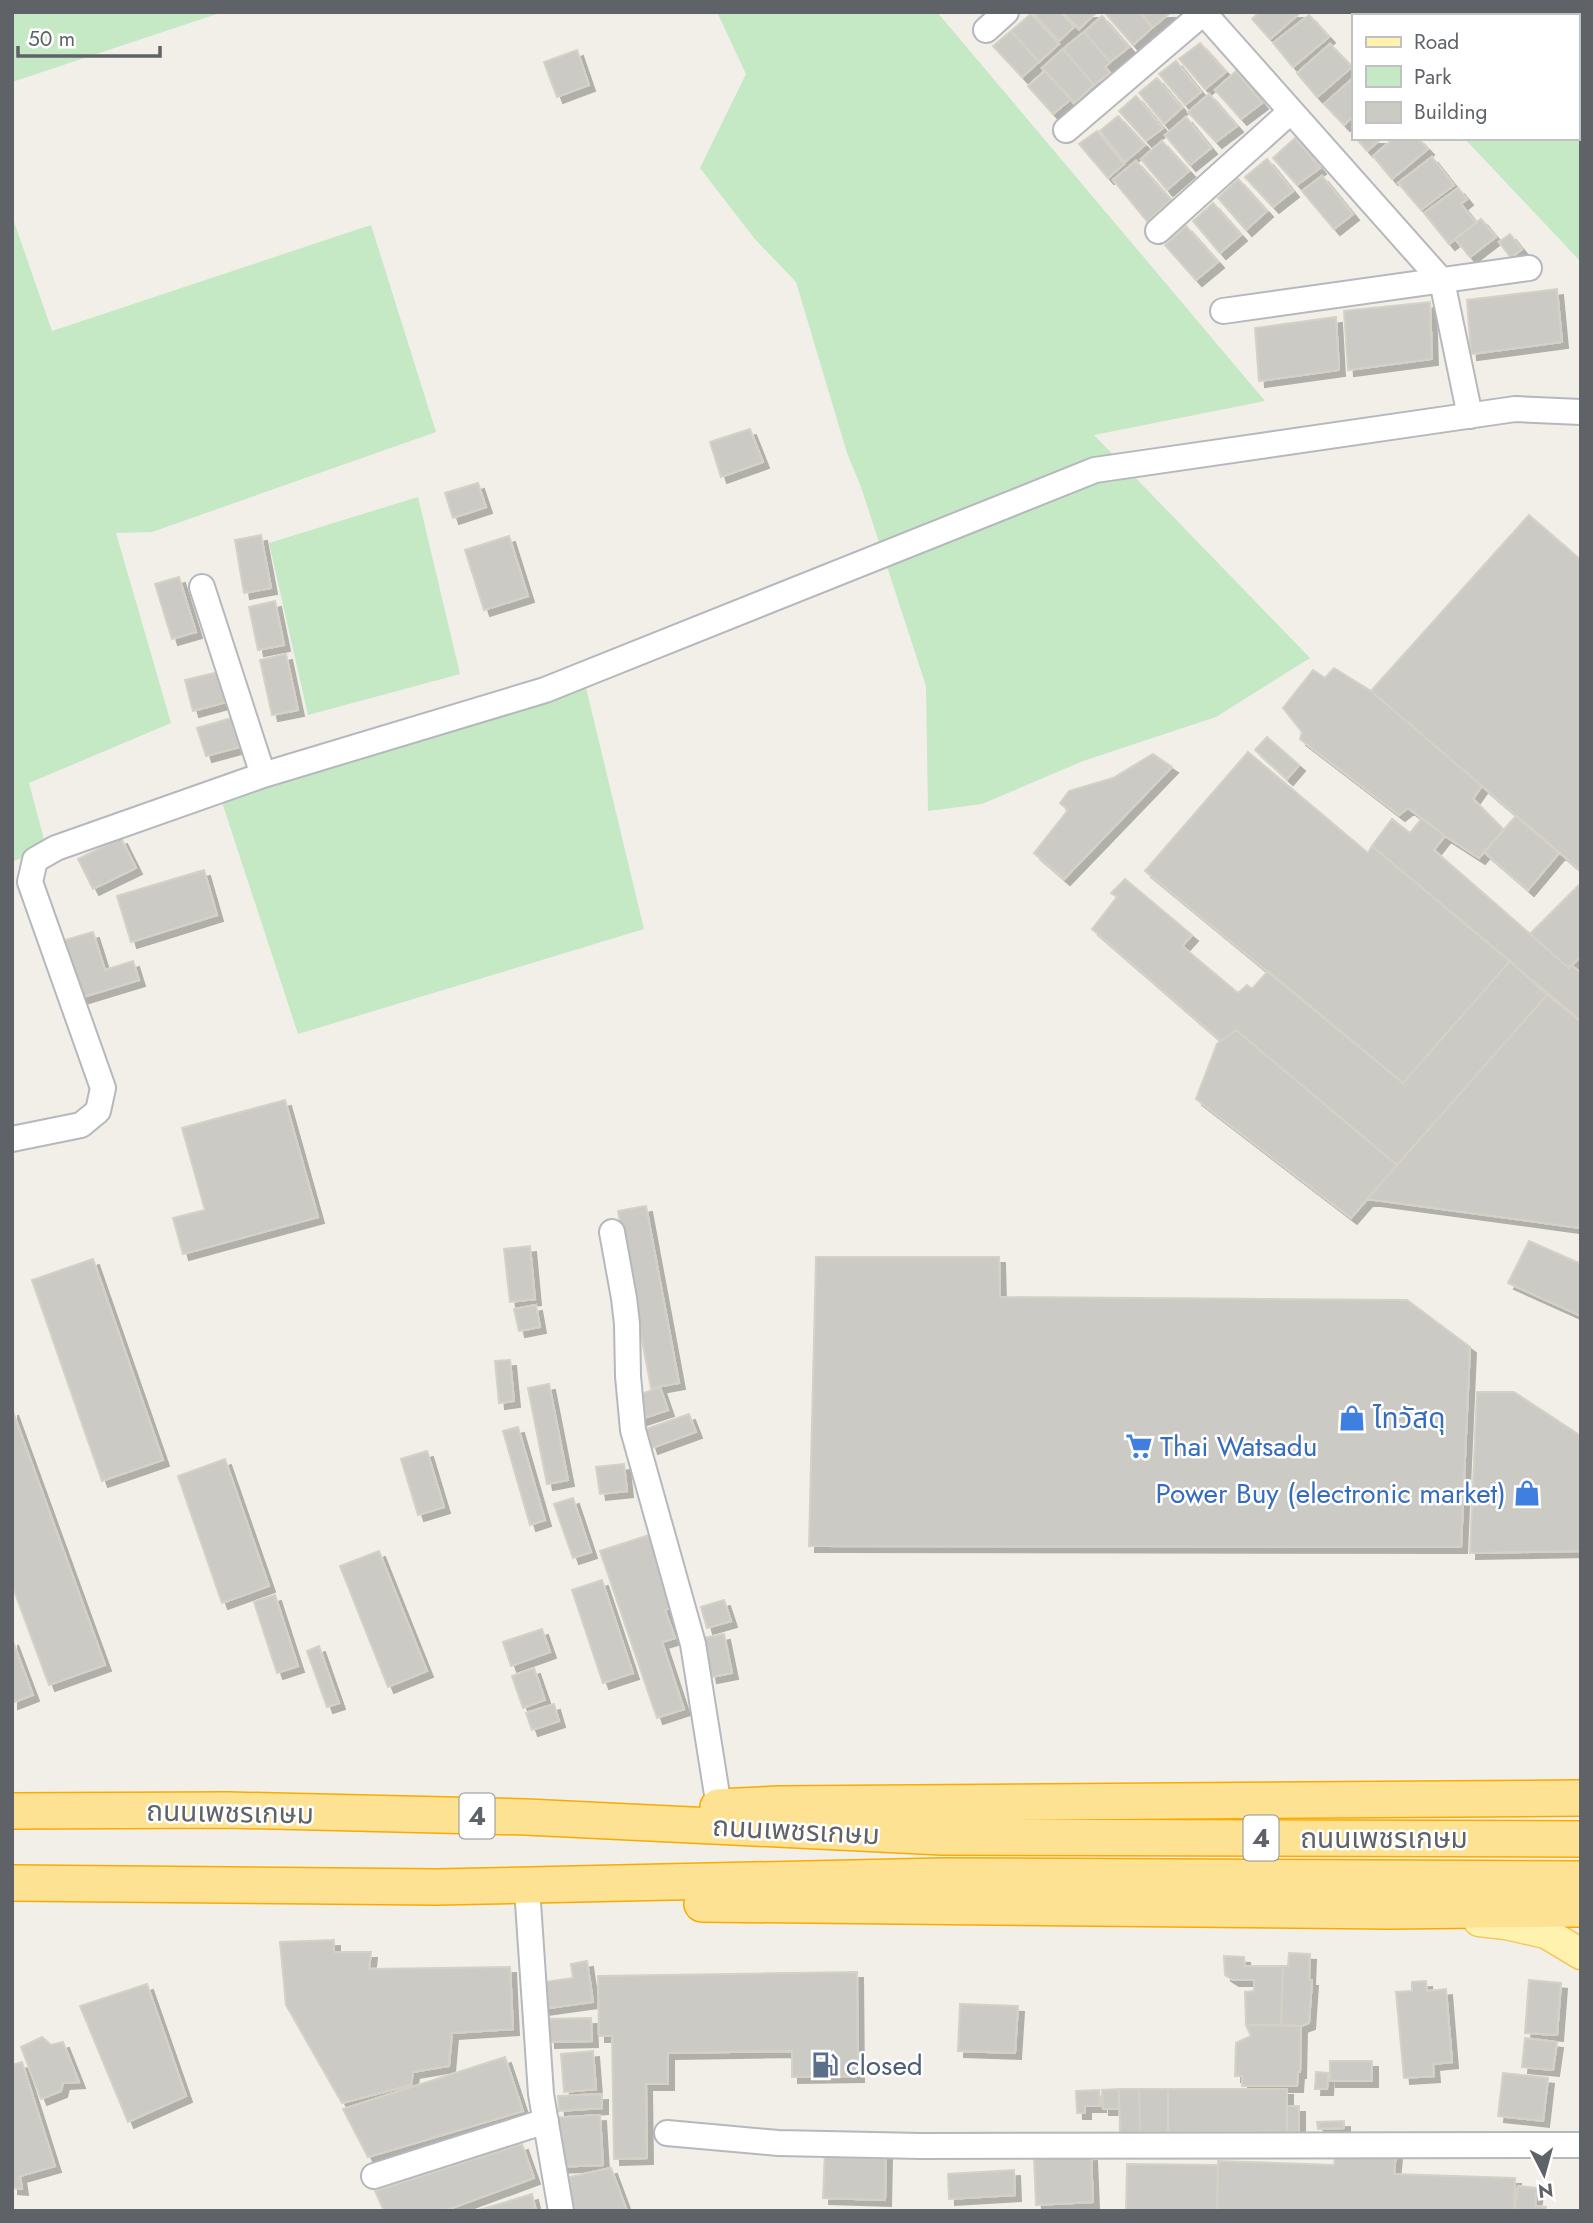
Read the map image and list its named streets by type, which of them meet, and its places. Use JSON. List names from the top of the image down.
{
  "streets": {
    "highway": ["ถนนเพชรเกษม", "4"]
  },
  "places": {
    "shop": ["ไทวัสดุ", "Power Buy (electronic market)"],
    "supermarket": ["Thai Watsadu"],
    "fuel station": ["closed"]
  },
  "legend": ["Road", "Park", "Building"],
  "scale_bar": "50 m",
  "north": "bottom"
}
